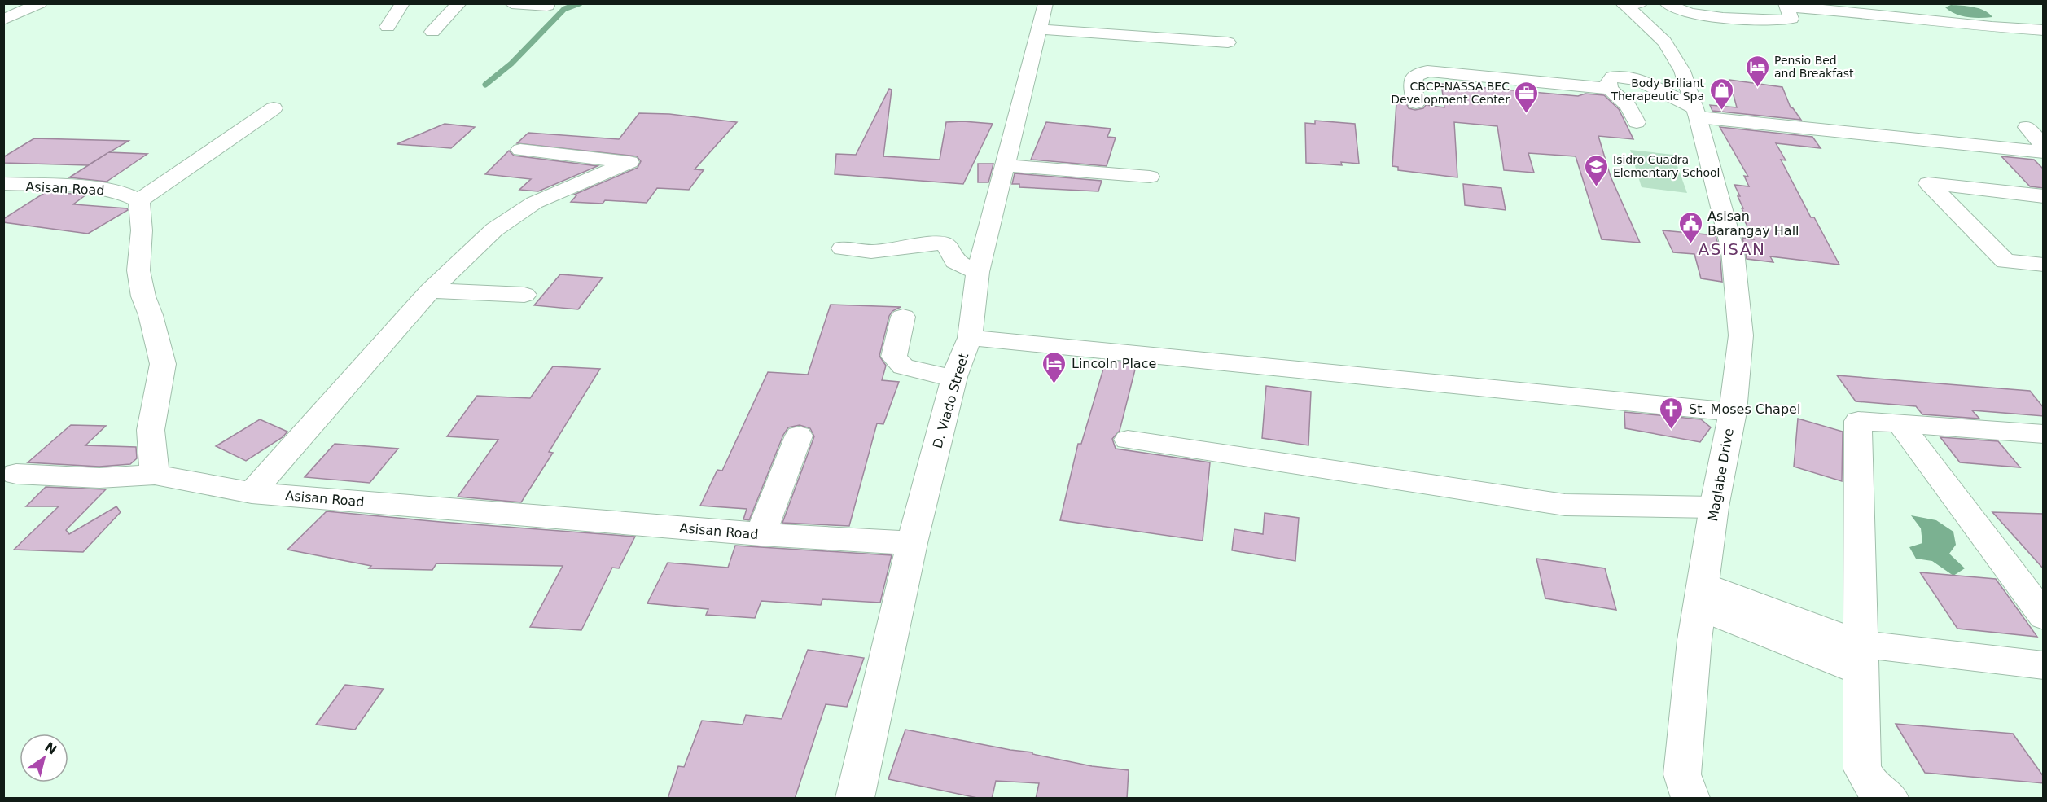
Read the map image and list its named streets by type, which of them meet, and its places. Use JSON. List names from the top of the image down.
{
  "streets": {
    "street": ["Asisan Road", "D. Viado Street", "Maglabe Drive"]
  },
  "crossings": [
    ["Asisan Road", "D. Viado Street"]
  ],
  "districts": ["ASISAN"],
  "places": {
    "hotel": ["Pensio Bed and Breakfast", "Lincoln Place"],
    "shop": ["Body Briliant Therapeutic Spa"],
    "office": ["CBCP-NASSA BEC Development Center"],
    "school or university": ["Isidro Cuadra Elementary School"],
    "public building": ["Asisan Barangay Hall"],
    "church": ["St. Moses Chapel"]
  },
  "north": "top right"
}
